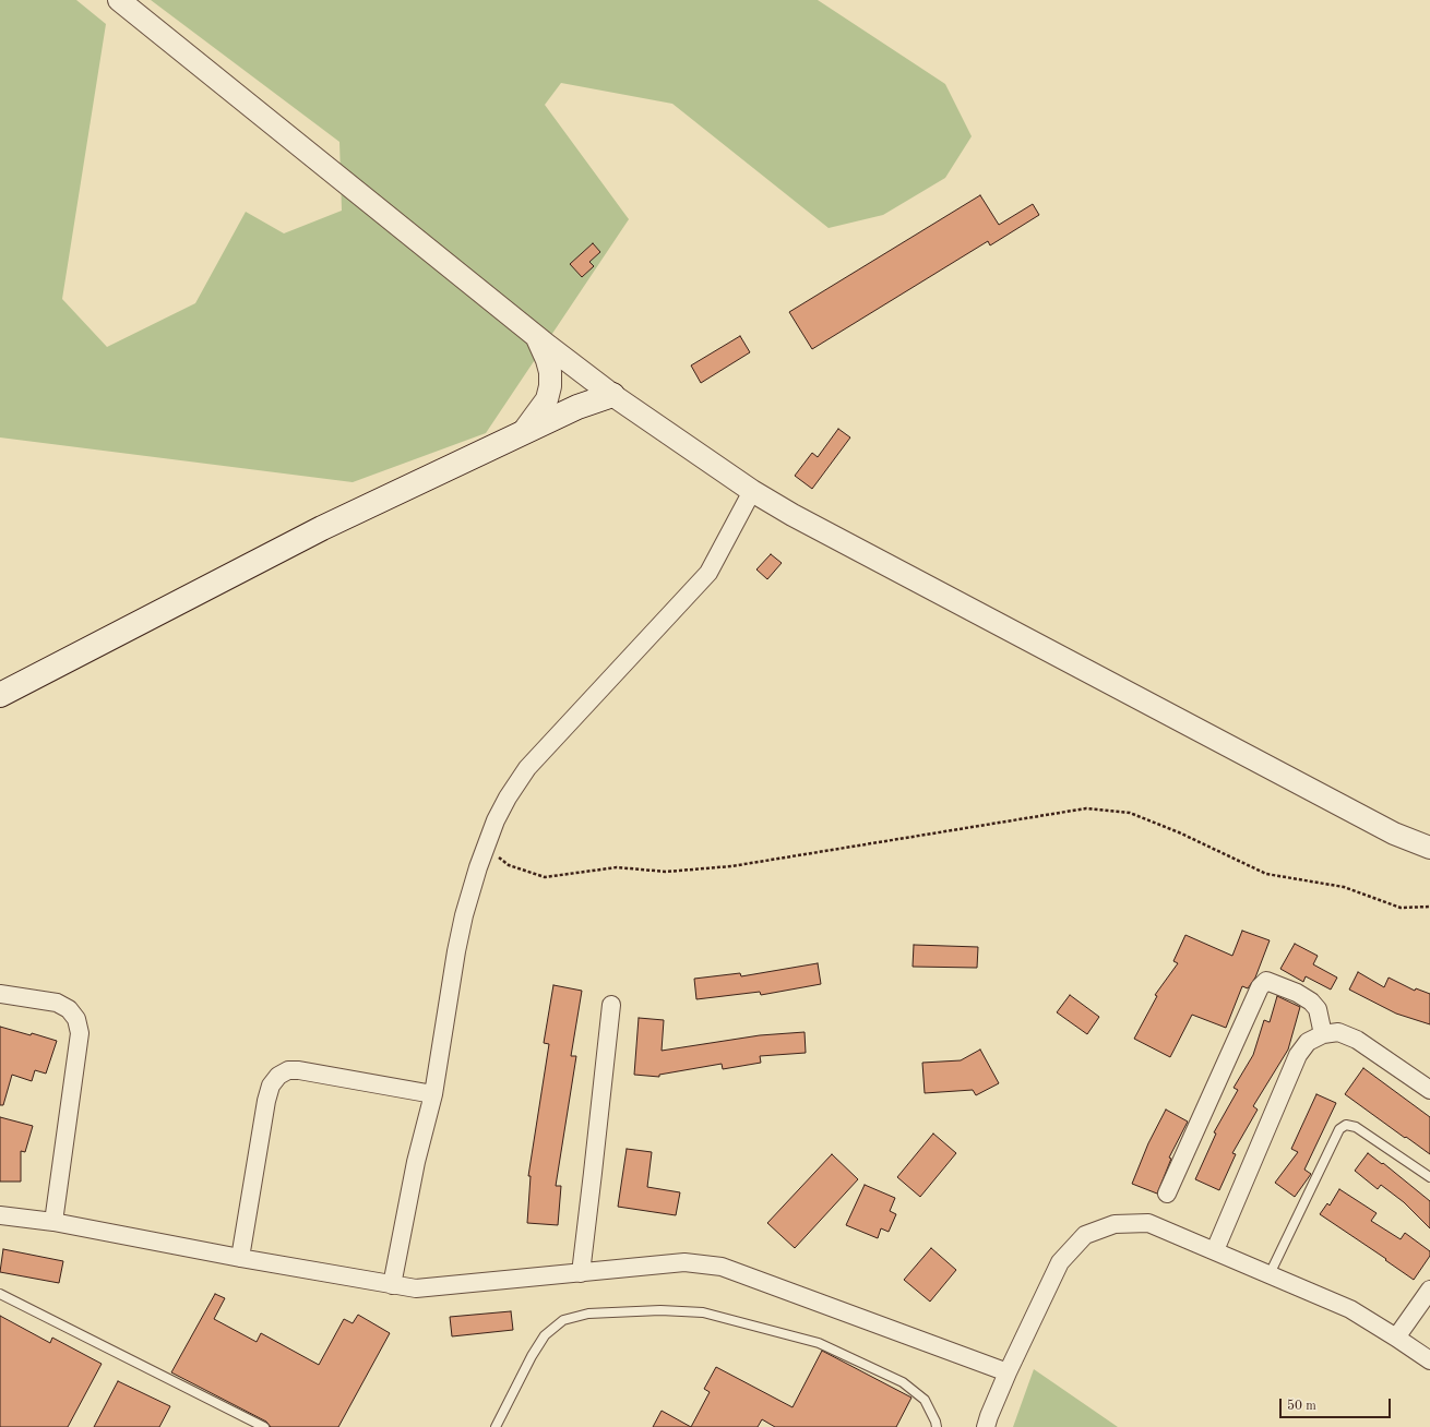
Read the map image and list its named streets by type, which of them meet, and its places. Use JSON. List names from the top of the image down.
{
  "scale_bar": "50 m"
}
